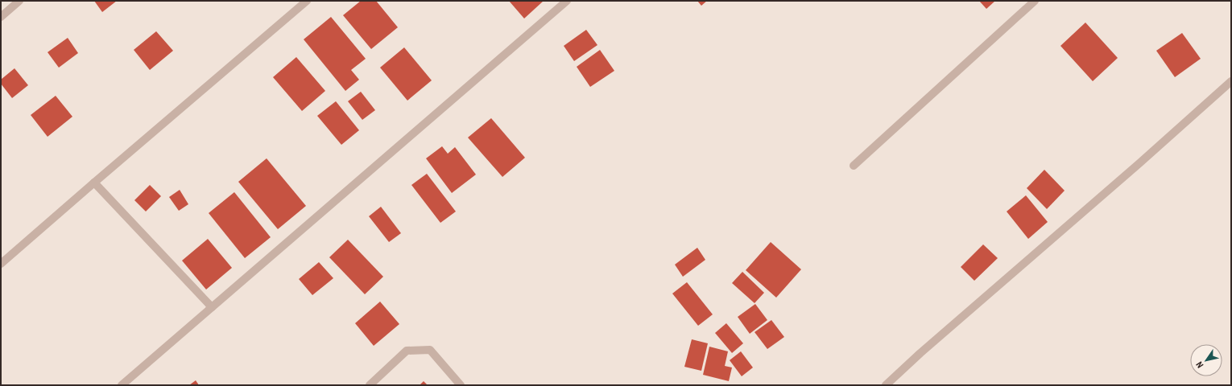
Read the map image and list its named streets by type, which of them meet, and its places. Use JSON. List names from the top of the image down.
{
  "north": "bottom left"
}
